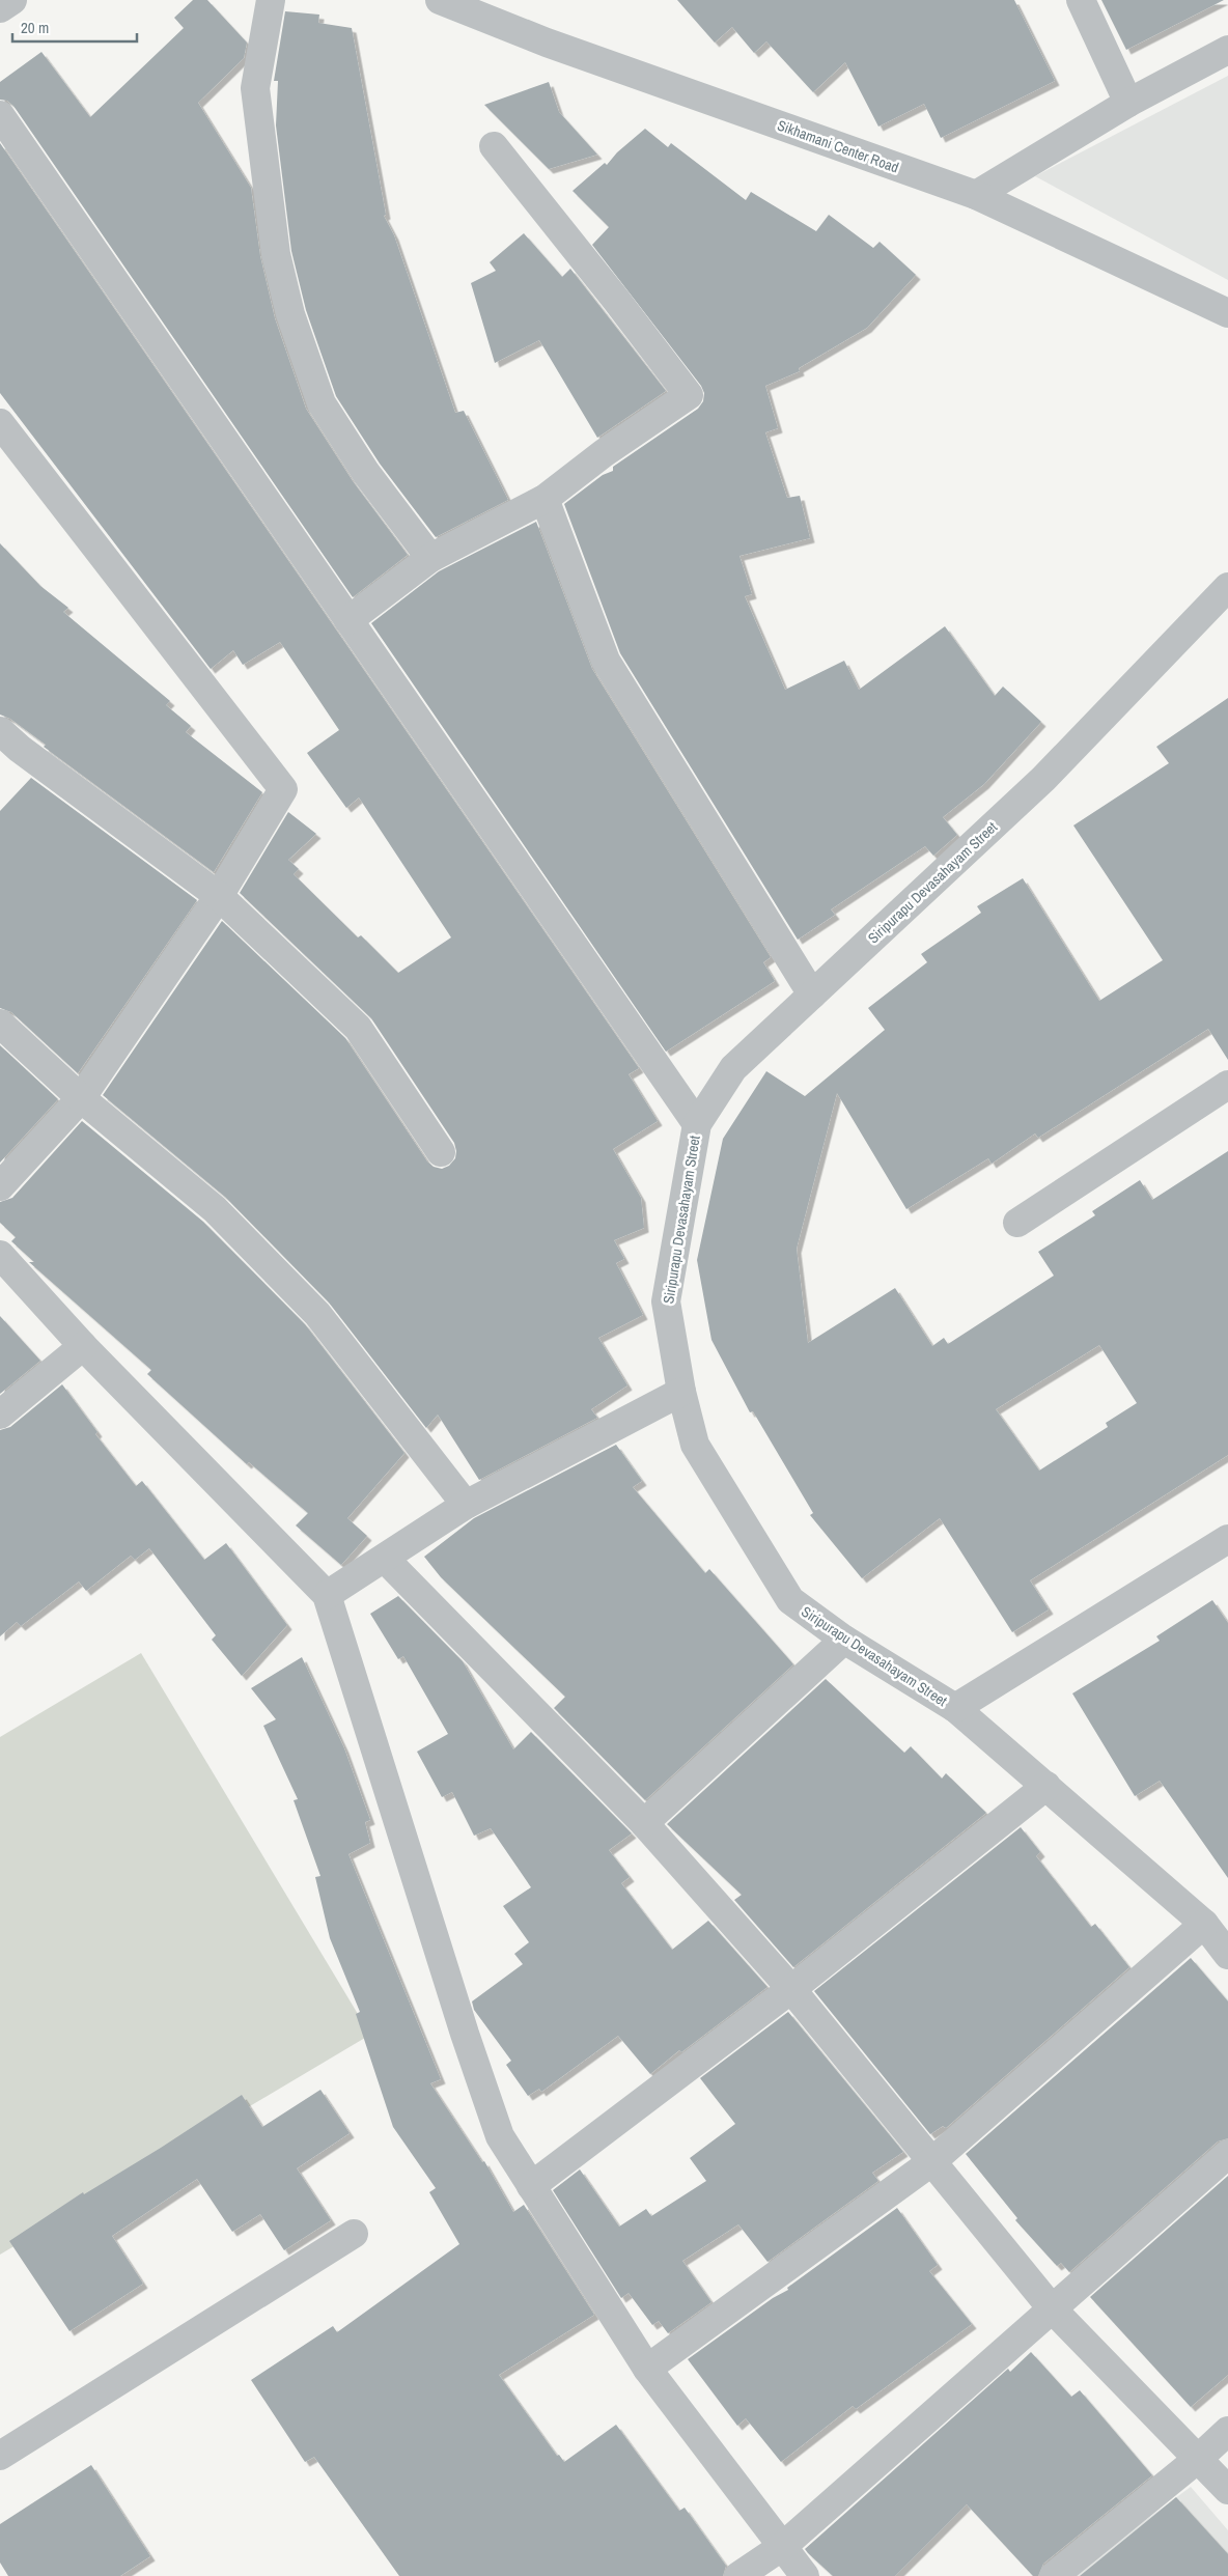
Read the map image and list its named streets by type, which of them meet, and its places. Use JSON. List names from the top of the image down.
{
  "streets": {
    "street": ["Sikhamani Center Road", "Siripurapu Devasahayam Street"]
  },
  "scale_bar": "20 m"
}
